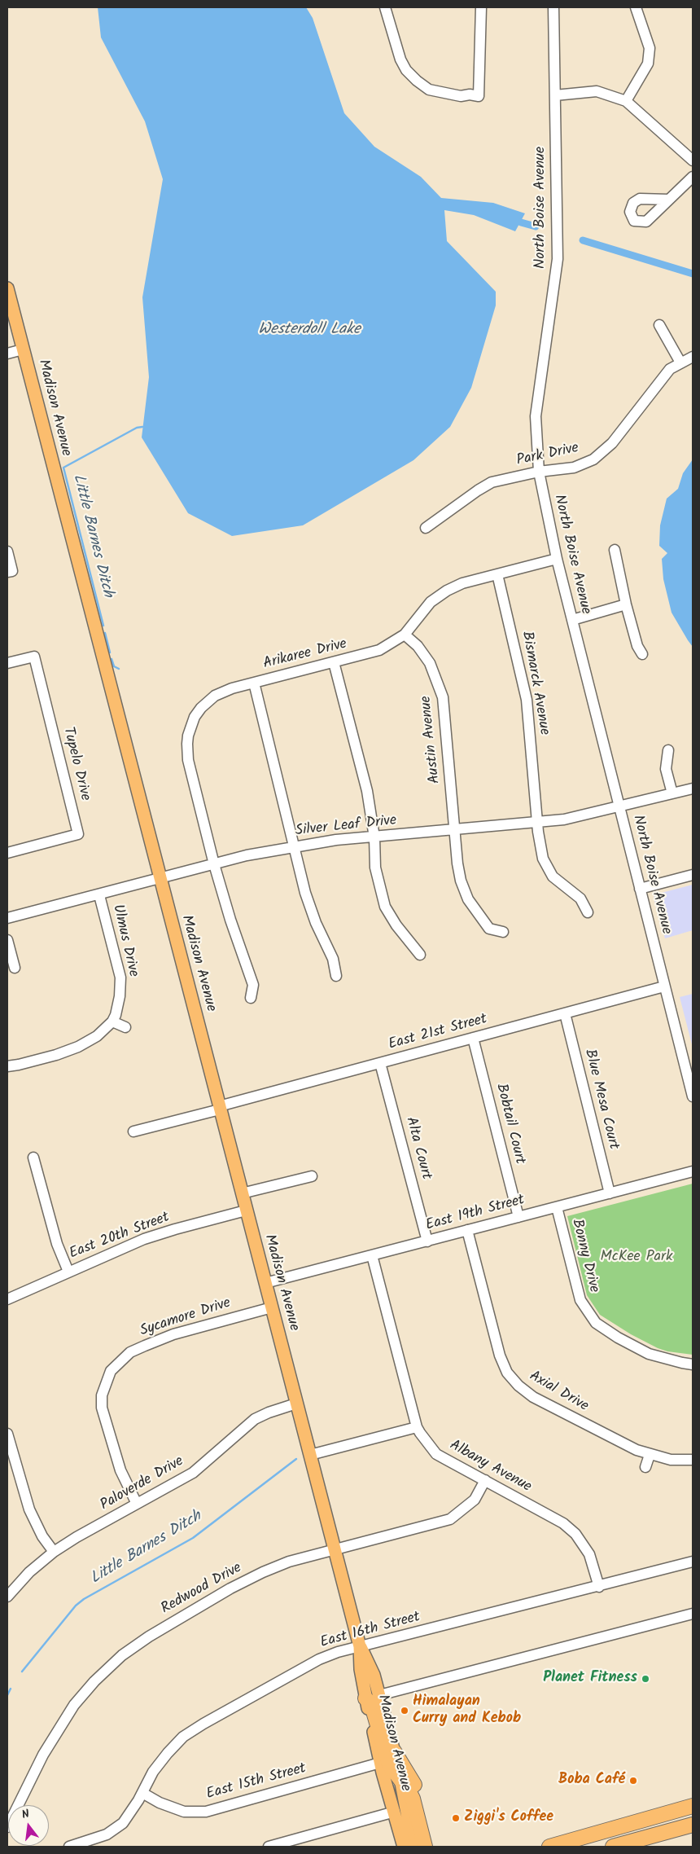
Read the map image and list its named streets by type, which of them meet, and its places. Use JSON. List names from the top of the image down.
{
  "streets": {
    "main road": ["Madison Avenue"],
    "street": [
      "North Boise Avenue",
      "Park Drive",
      "Arikaree Drive",
      "Bismarck Avenue",
      "Austin Avenue",
      "Tupelo Drive",
      "Silver Leaf Drive",
      "Ulmus Drive",
      "East 21st Street",
      "Blue Mesa Court",
      "Bobtail Court",
      "Alta Court",
      "East 19th Street",
      "East 20th Street",
      "Bonny Drive",
      "Sycamore Drive",
      "Axial Drive",
      "Albany Avenue",
      "Paloverde Drive",
      "Redwood Drive",
      "East 16th Street",
      "East 15th Street"
    ]
  },
  "crossings": [
    ["North Boise Avenue", "Park Drive"],
    ["North Boise Avenue", "Arikaree Drive"],
    ["North Boise Avenue", "Silver Leaf Drive"],
    ["North Boise Avenue", "East 21st Street"],
    ["Madison Avenue", "Silver Leaf Drive"],
    ["Madison Avenue", "East 21st Street"],
    ["Madison Avenue", "East 19th Street"],
    ["Madison Avenue", "East 20th Street"],
    ["Madison Avenue", "Sycamore Drive"],
    ["Madison Avenue", "Paloverde Drive"],
    ["Madison Avenue", "Redwood Drive"],
    ["Madison Avenue", "East 16th Street"],
    ["Madison Avenue", "East 15th Street"],
    ["Arikaree Drive", "Bismarck Avenue"],
    ["Arikaree Drive", "Austin Avenue"],
    ["Arikaree Drive", "Silver Leaf Drive"],
    ["Bismarck Avenue", "Silver Leaf Drive"],
    ["Austin Avenue", "Silver Leaf Drive"],
    ["Silver Leaf Drive", "Ulmus Drive"],
    ["East 21st Street", "Blue Mesa Court"],
    ["East 21st Street", "Bobtail Court"],
    ["East 21st Street", "Alta Court"],
    ["Blue Mesa Court", "East 19th Street"],
    ["Bobtail Court", "East 19th Street"],
    ["Alta Court", "East 19th Street"],
    ["East 19th Street", "Bonny Drive"],
    ["East 19th Street", "Axial Drive"],
    ["East 19th Street", "Albany Avenue"],
    ["Sycamore Drive", "Paloverde Drive"],
    ["Albany Avenue", "Redwood Drive"],
    ["Albany Avenue", "East 16th Street"],
    ["East 16th Street", "East 15th Street"]
  ],
  "water": ["Westerdoll Lake", "Little Barnes Ditch"],
  "parks": ["McKee Park"],
  "places": [
    "Planet Fitness",
    "Himalayan Curry and Kebob",
    "Boba Café",
    "Ziggi's Coffee"
  ],
  "north": "top"
}
